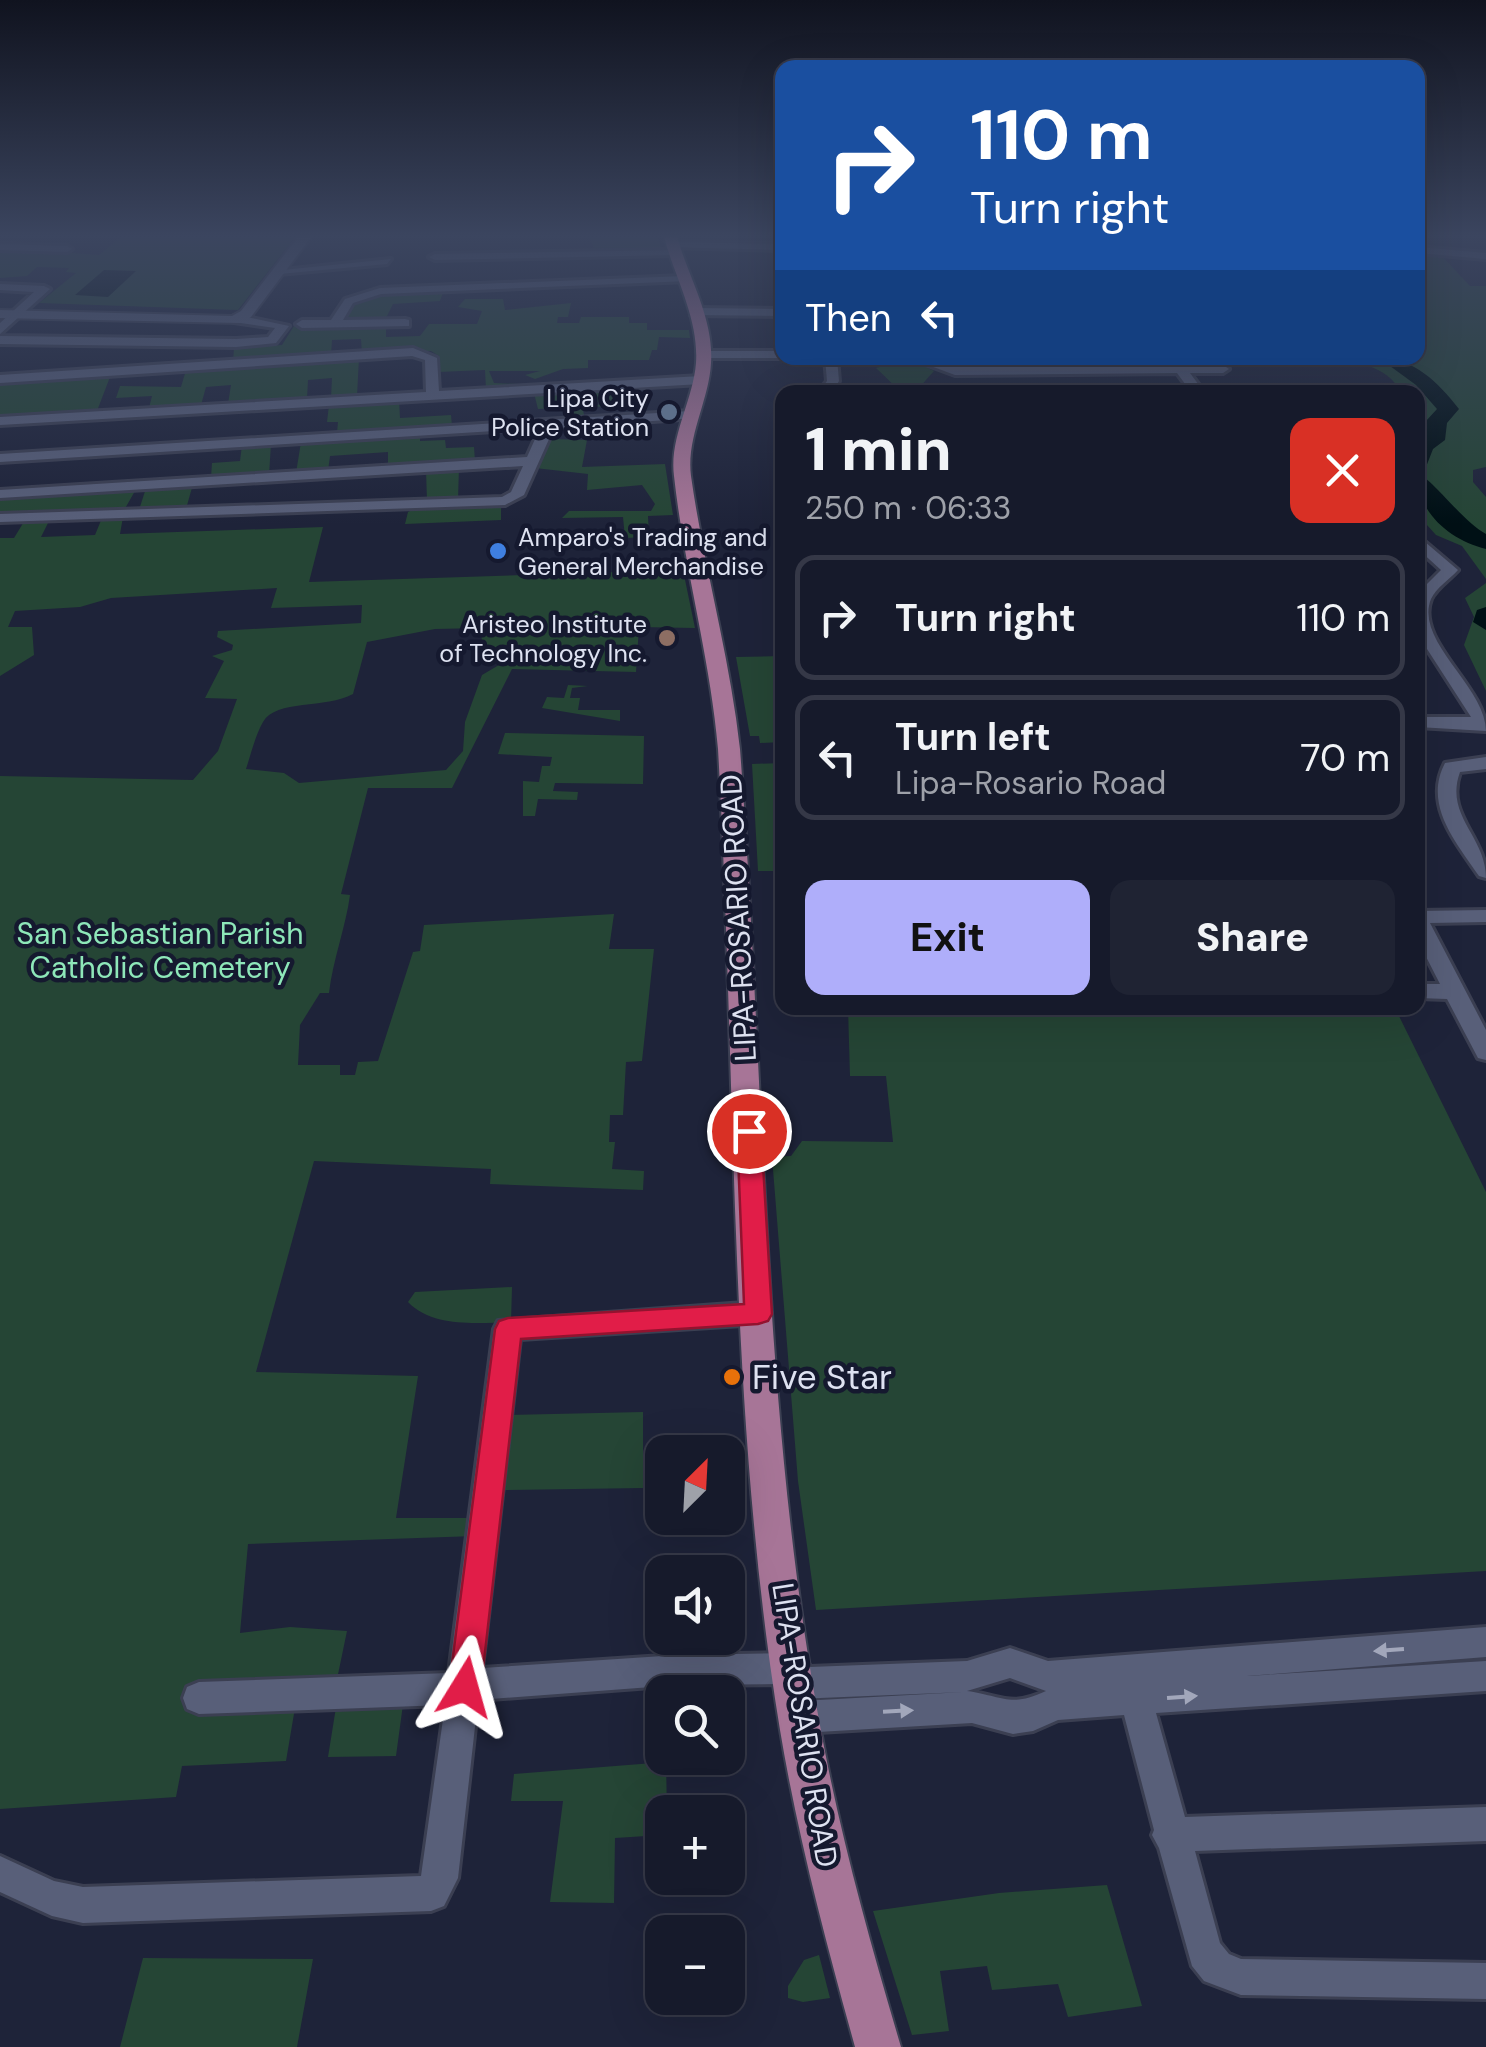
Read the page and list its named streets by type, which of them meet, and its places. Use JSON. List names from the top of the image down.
{
  "streets": {
    "main road": ["LIPA-ROSARIO ROAD"]
  },
  "parks": ["San Sebastian Parish Catholic Cemetery"],
  "places": [
    "Lipa City Police Station",
    "Amparo's Trading and General Merchandise",
    "Aristeo Institute of Technology Inc.",
    "Five Star"
  ],
  "north": "top right",
  "page": {
    "turn": ["110 m", "Turn right"],
    "then": "Then",
    "heading": ["1 min", "250 m · 06:33"],
    "list": [
      {
        "name": "Turn right",
        "value": "110 m"
      },
      {
        "name": "Turn left",
        "note": "Lipa-Rosario Road",
        "value": "70 m"
      }
    ],
    "buttons": ["Exit", "Share"],
    "map_buttons": ["+", "−"]
  }
}
